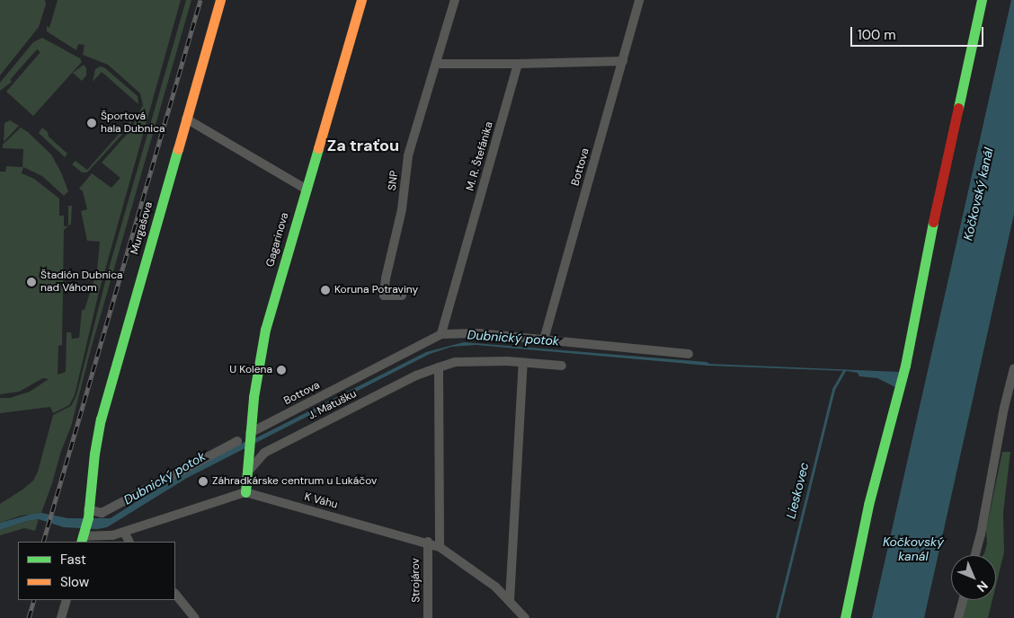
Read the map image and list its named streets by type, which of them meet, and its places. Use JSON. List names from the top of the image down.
{
  "streets": {
    "street": [
      "M. R. Štefánika",
      "Bottova",
      "SNP",
      "Murgašova",
      "Gagarinova",
      "J. Matušku",
      "K Váhu",
      "Strojárov"
    ]
  },
  "crossings": [
    ["M. R. Štefánika", "Bottova"],
    ["Bottova", "Gagarinova"],
    ["Gagarinova", "J. Matušku"],
    ["Gagarinova", "K Váhu"],
    ["K Váhu", "Strojárov"]
  ],
  "districts": ["Za traťou"],
  "water": ["Kočkovský kanál", "Dubnický potok", "Lieskovec"],
  "places": [
    "Športová hala Dubnica",
    "Štadión Dubnica nad Váhom",
    "Koruna Potraviny",
    "U Kolena",
    "Záhradkárske centrum u Lukáčov"
  ],
  "legend": ["Fast", "Slow"],
  "scale_bar": "100 m",
  "north": "bottom right"
}
